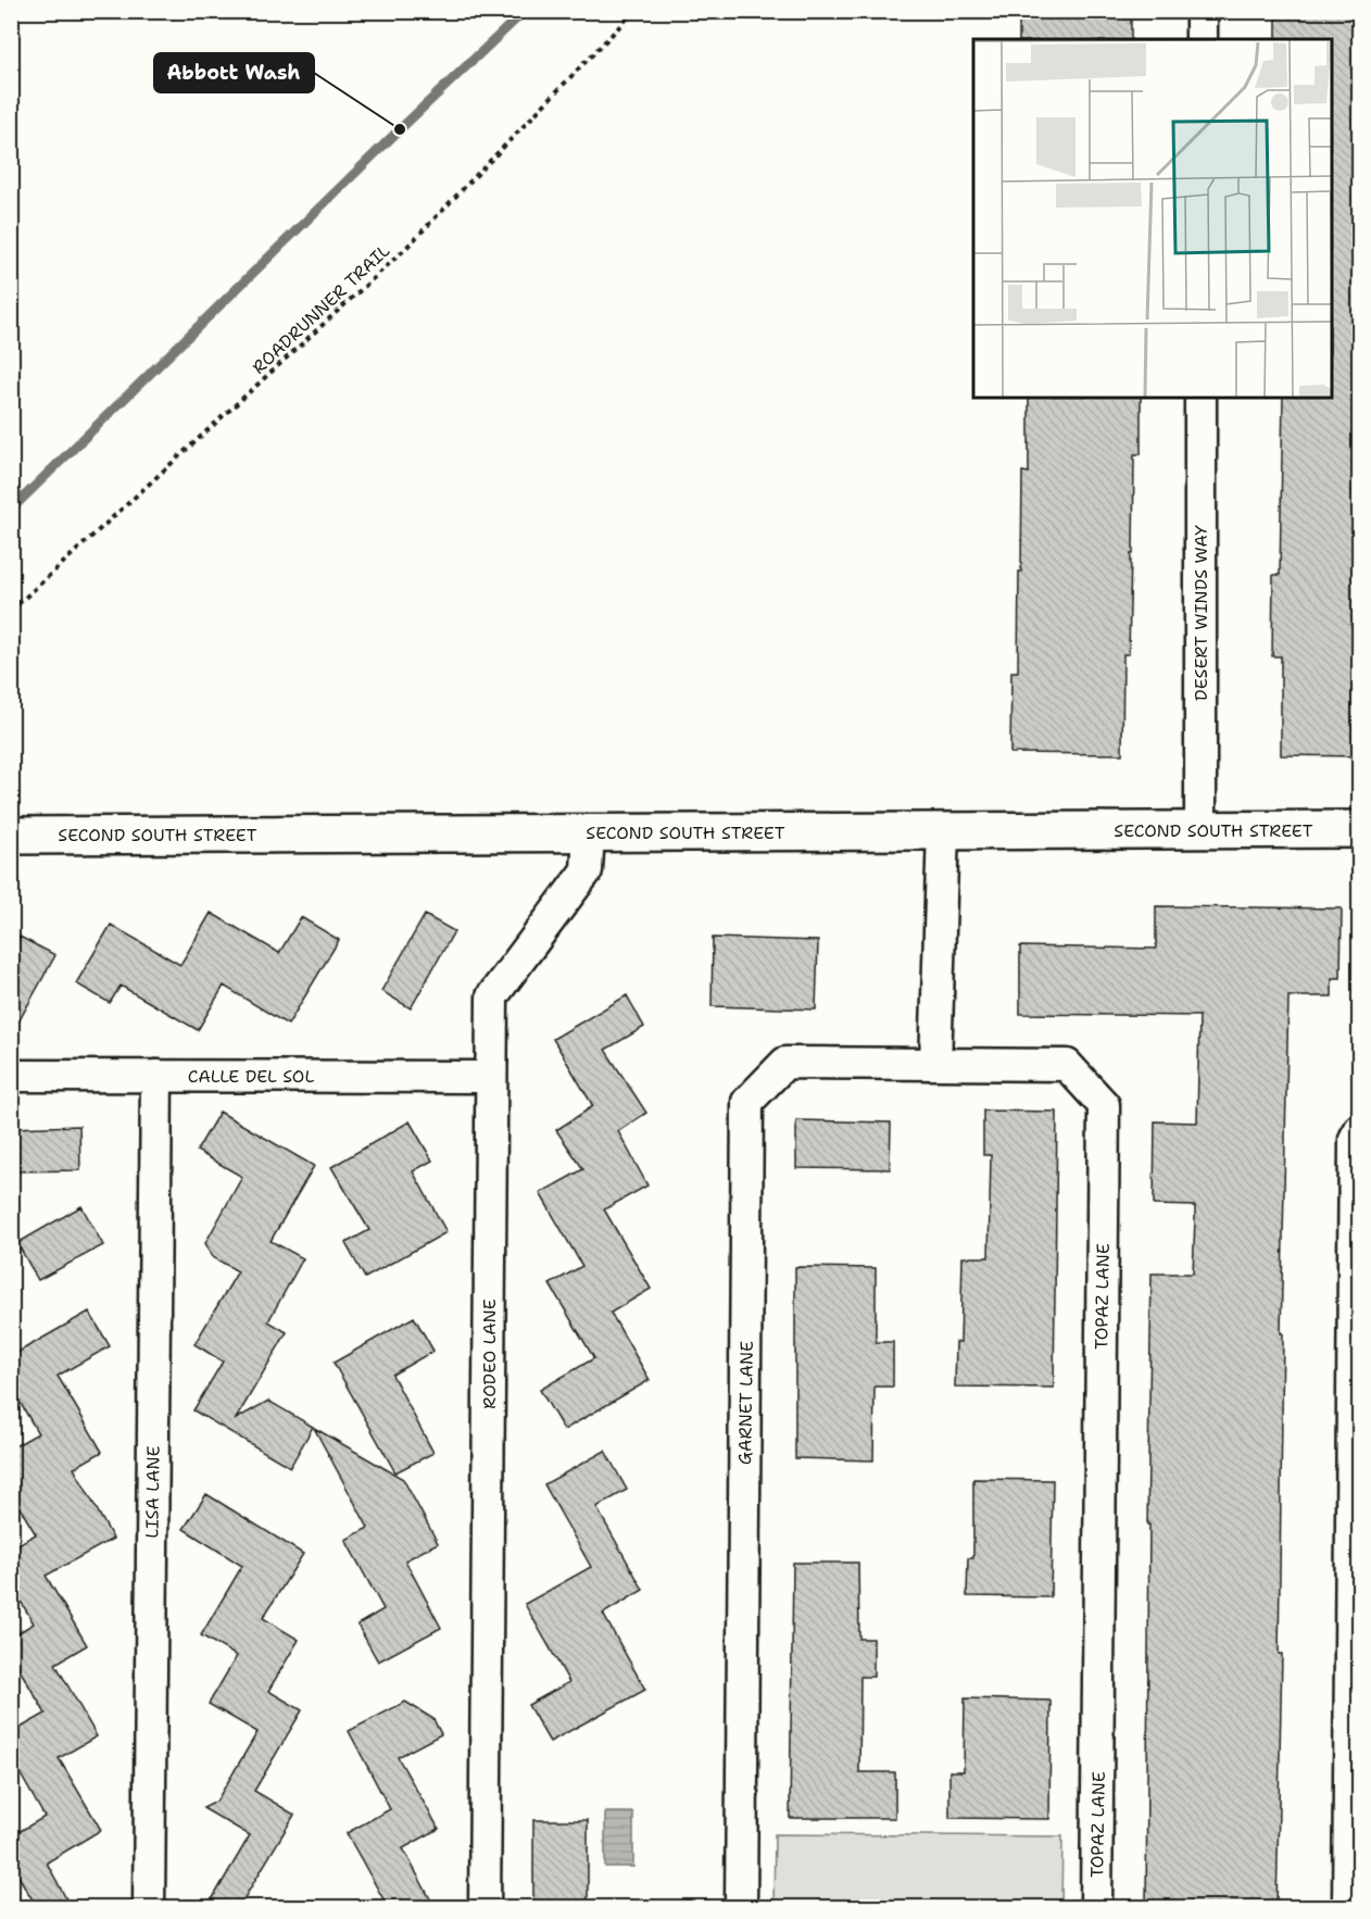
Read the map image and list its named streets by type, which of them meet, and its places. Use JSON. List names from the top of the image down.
{
  "streets": {
    "street": [
      "DESERT WINDS WAY",
      "SECOND SOUTH STREET",
      "CALLE DEL SOL",
      "TOPAZ LANE",
      "RODEO LANE",
      "GARNET LANE",
      "LISA LANE"
    ],
    "path": ["ROADRUNNER TRAIL"]
  },
  "crossings": [
    ["DESERT WINDS WAY", "SECOND SOUTH STREET"],
    ["SECOND SOUTH STREET", "RODEO LANE"],
    ["CALLE DEL SOL", "RODEO LANE"],
    ["CALLE DEL SOL", "LISA LANE"],
    ["TOPAZ LANE", "GARNET LANE"]
  ],
  "places": ["Abbott Wash"]
}
